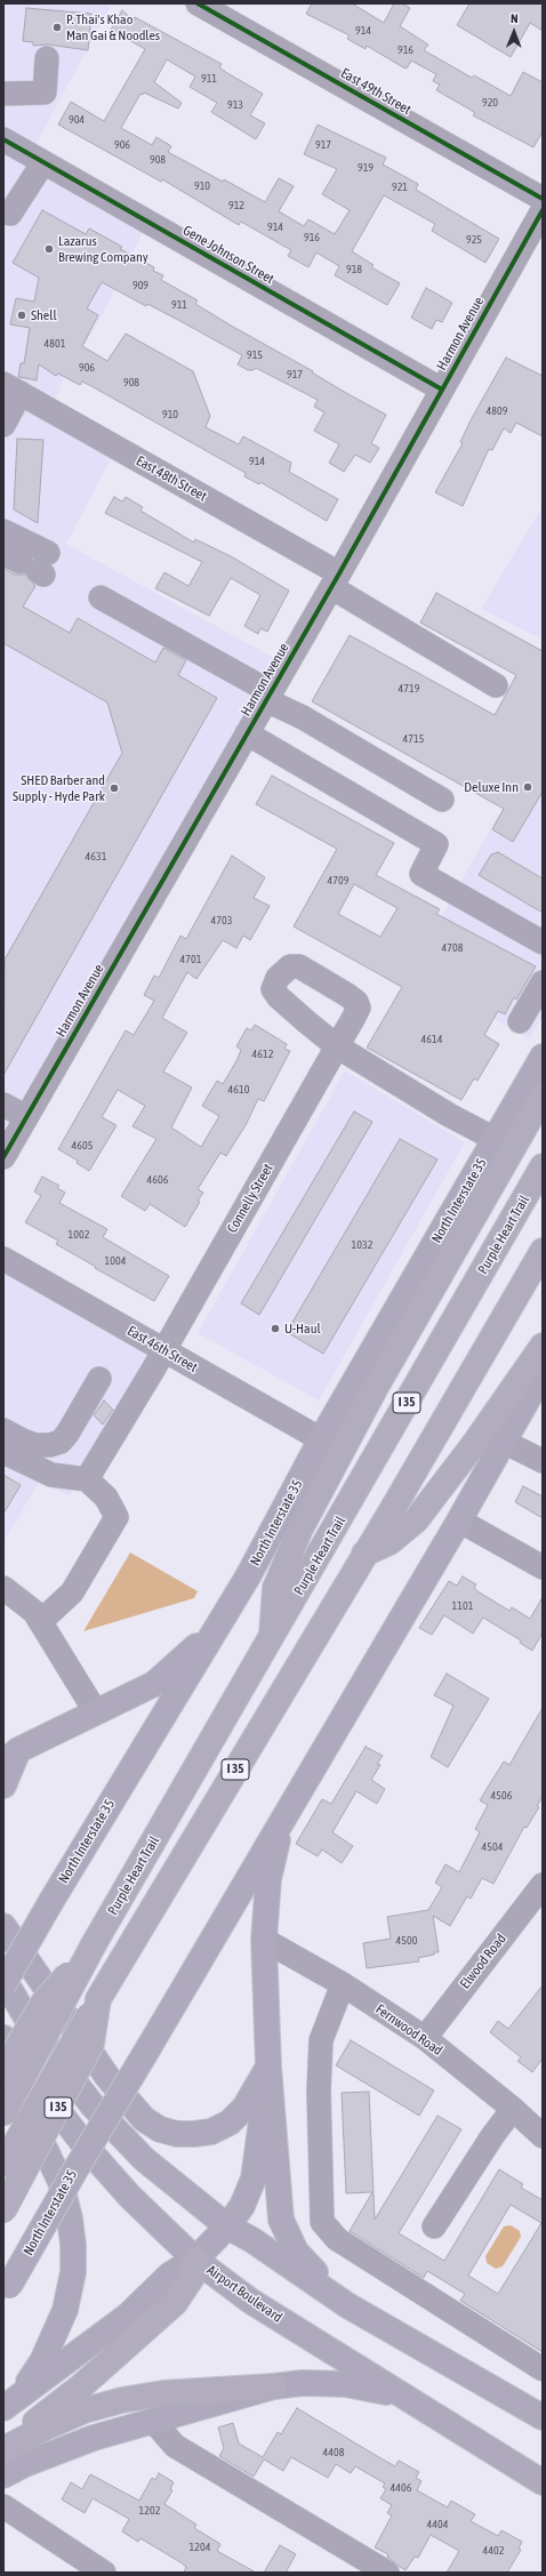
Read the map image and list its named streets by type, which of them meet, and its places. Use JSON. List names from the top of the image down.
{
  "streets": {
    "highway": ["Purple Heart Trail", "I 35"],
    "main road": ["North Interstate 35", "Airport Boulevard"],
    "street": [
      "East 49th Street",
      "Gene Johnson Street",
      "Harmon Avenue",
      "East 48th Street",
      "Connelly Street",
      "East 46th Street",
      "Elwood Road",
      "Fernwood Road"
    ]
  },
  "crossings": [
    ["Gene Johnson Street", "Harmon Avenue"],
    ["Harmon Avenue", "East 48th Street"],
    ["Connelly Street", "North Interstate 35"],
    ["Connelly Street", "East 46th Street"],
    ["North Interstate 35", "East 46th Street"],
    ["Elwood Road", "Fernwood Road"]
  ],
  "places": [
    "P. Thai's Khao Man Gai & Noodles",
    "Lazarus Brewing Company",
    "Shell",
    "Deluxe Inn",
    "SHED Barber and Supply - Hyde Park",
    "U-Haul"
  ],
  "house_numbers": [
    "914",
    "916",
    "911",
    "920",
    "913",
    "904",
    "906",
    "917",
    "908",
    "919",
    "910",
    "921",
    "912",
    "914",
    "916",
    "925",
    "918",
    "909",
    "911",
    "4801",
    "915",
    "906",
    "917",
    "908",
    "4809",
    "910",
    "914",
    "4719",
    "4715",
    "4631",
    "4709",
    "4703",
    "4708",
    "4701",
    "4614",
    "4612",
    "4610",
    "4605",
    "4606",
    "1002",
    "1032",
    "1004",
    "1101",
    "4506",
    "4504",
    "4500",
    "4408",
    "4406",
    "1202",
    "4404",
    "1204",
    "4402"
  ],
  "north": "top"
}
